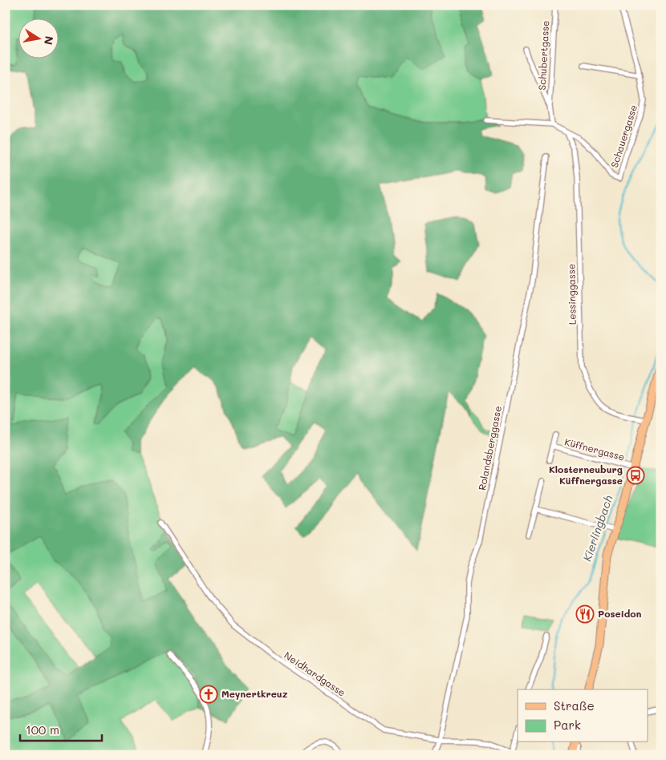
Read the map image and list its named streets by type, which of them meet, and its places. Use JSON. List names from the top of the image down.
{
  "streets": {
    "street": [
      "Schubertgasse",
      "Schauergasse",
      "Lessinggasse",
      "Rolandsberggasse",
      "Küffnergasse",
      "Neidhardgasse"
    ]
  },
  "crossings": [
    ["Schauergasse", "Lessinggasse"],
    ["Rolandsberggasse", "Neidhardgasse"]
  ],
  "water": ["Kierlingbach"],
  "places": {
    "bus stop": ["Klosterneuburg Küffnergasse"],
    "restaurant": ["Poseidon"],
    "church": ["Meynertkreuz"]
  },
  "legend": ["Straße", "Park"],
  "scale_bar": "100 m",
  "north": "right"
}
